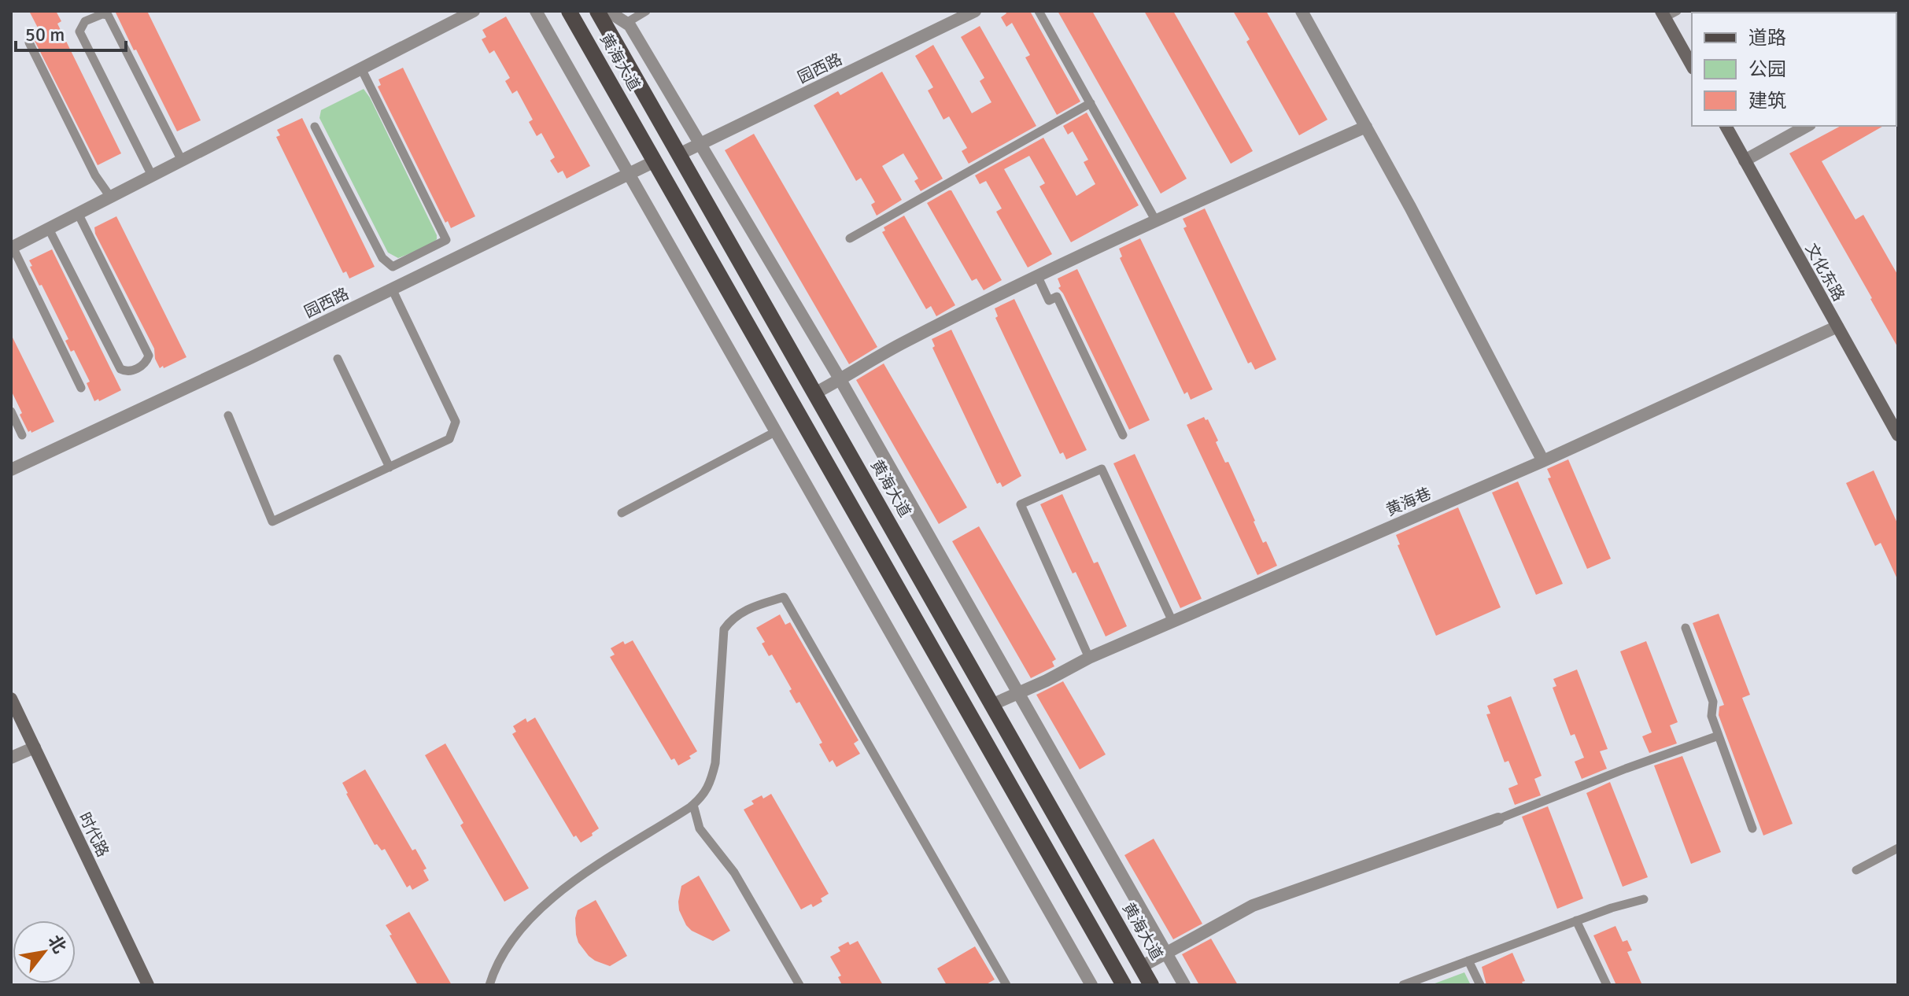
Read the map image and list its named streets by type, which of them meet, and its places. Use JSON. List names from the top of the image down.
{
  "streets": {
    "main road": ["黄海大道"],
    "street": [
      "园西路",
      "文化东路",
      "黄海巷",
      "时代路"
    ]
  },
  "crossings": [
    ["黄海大道", "园西路"],
    ["黄海大道", "黄海巷"],
    ["文化东路", "黄海巷"]
  ],
  "legend": ["道路", "公园", "建筑"],
  "scale_bar": "50 m",
  "north": "top right"
}
